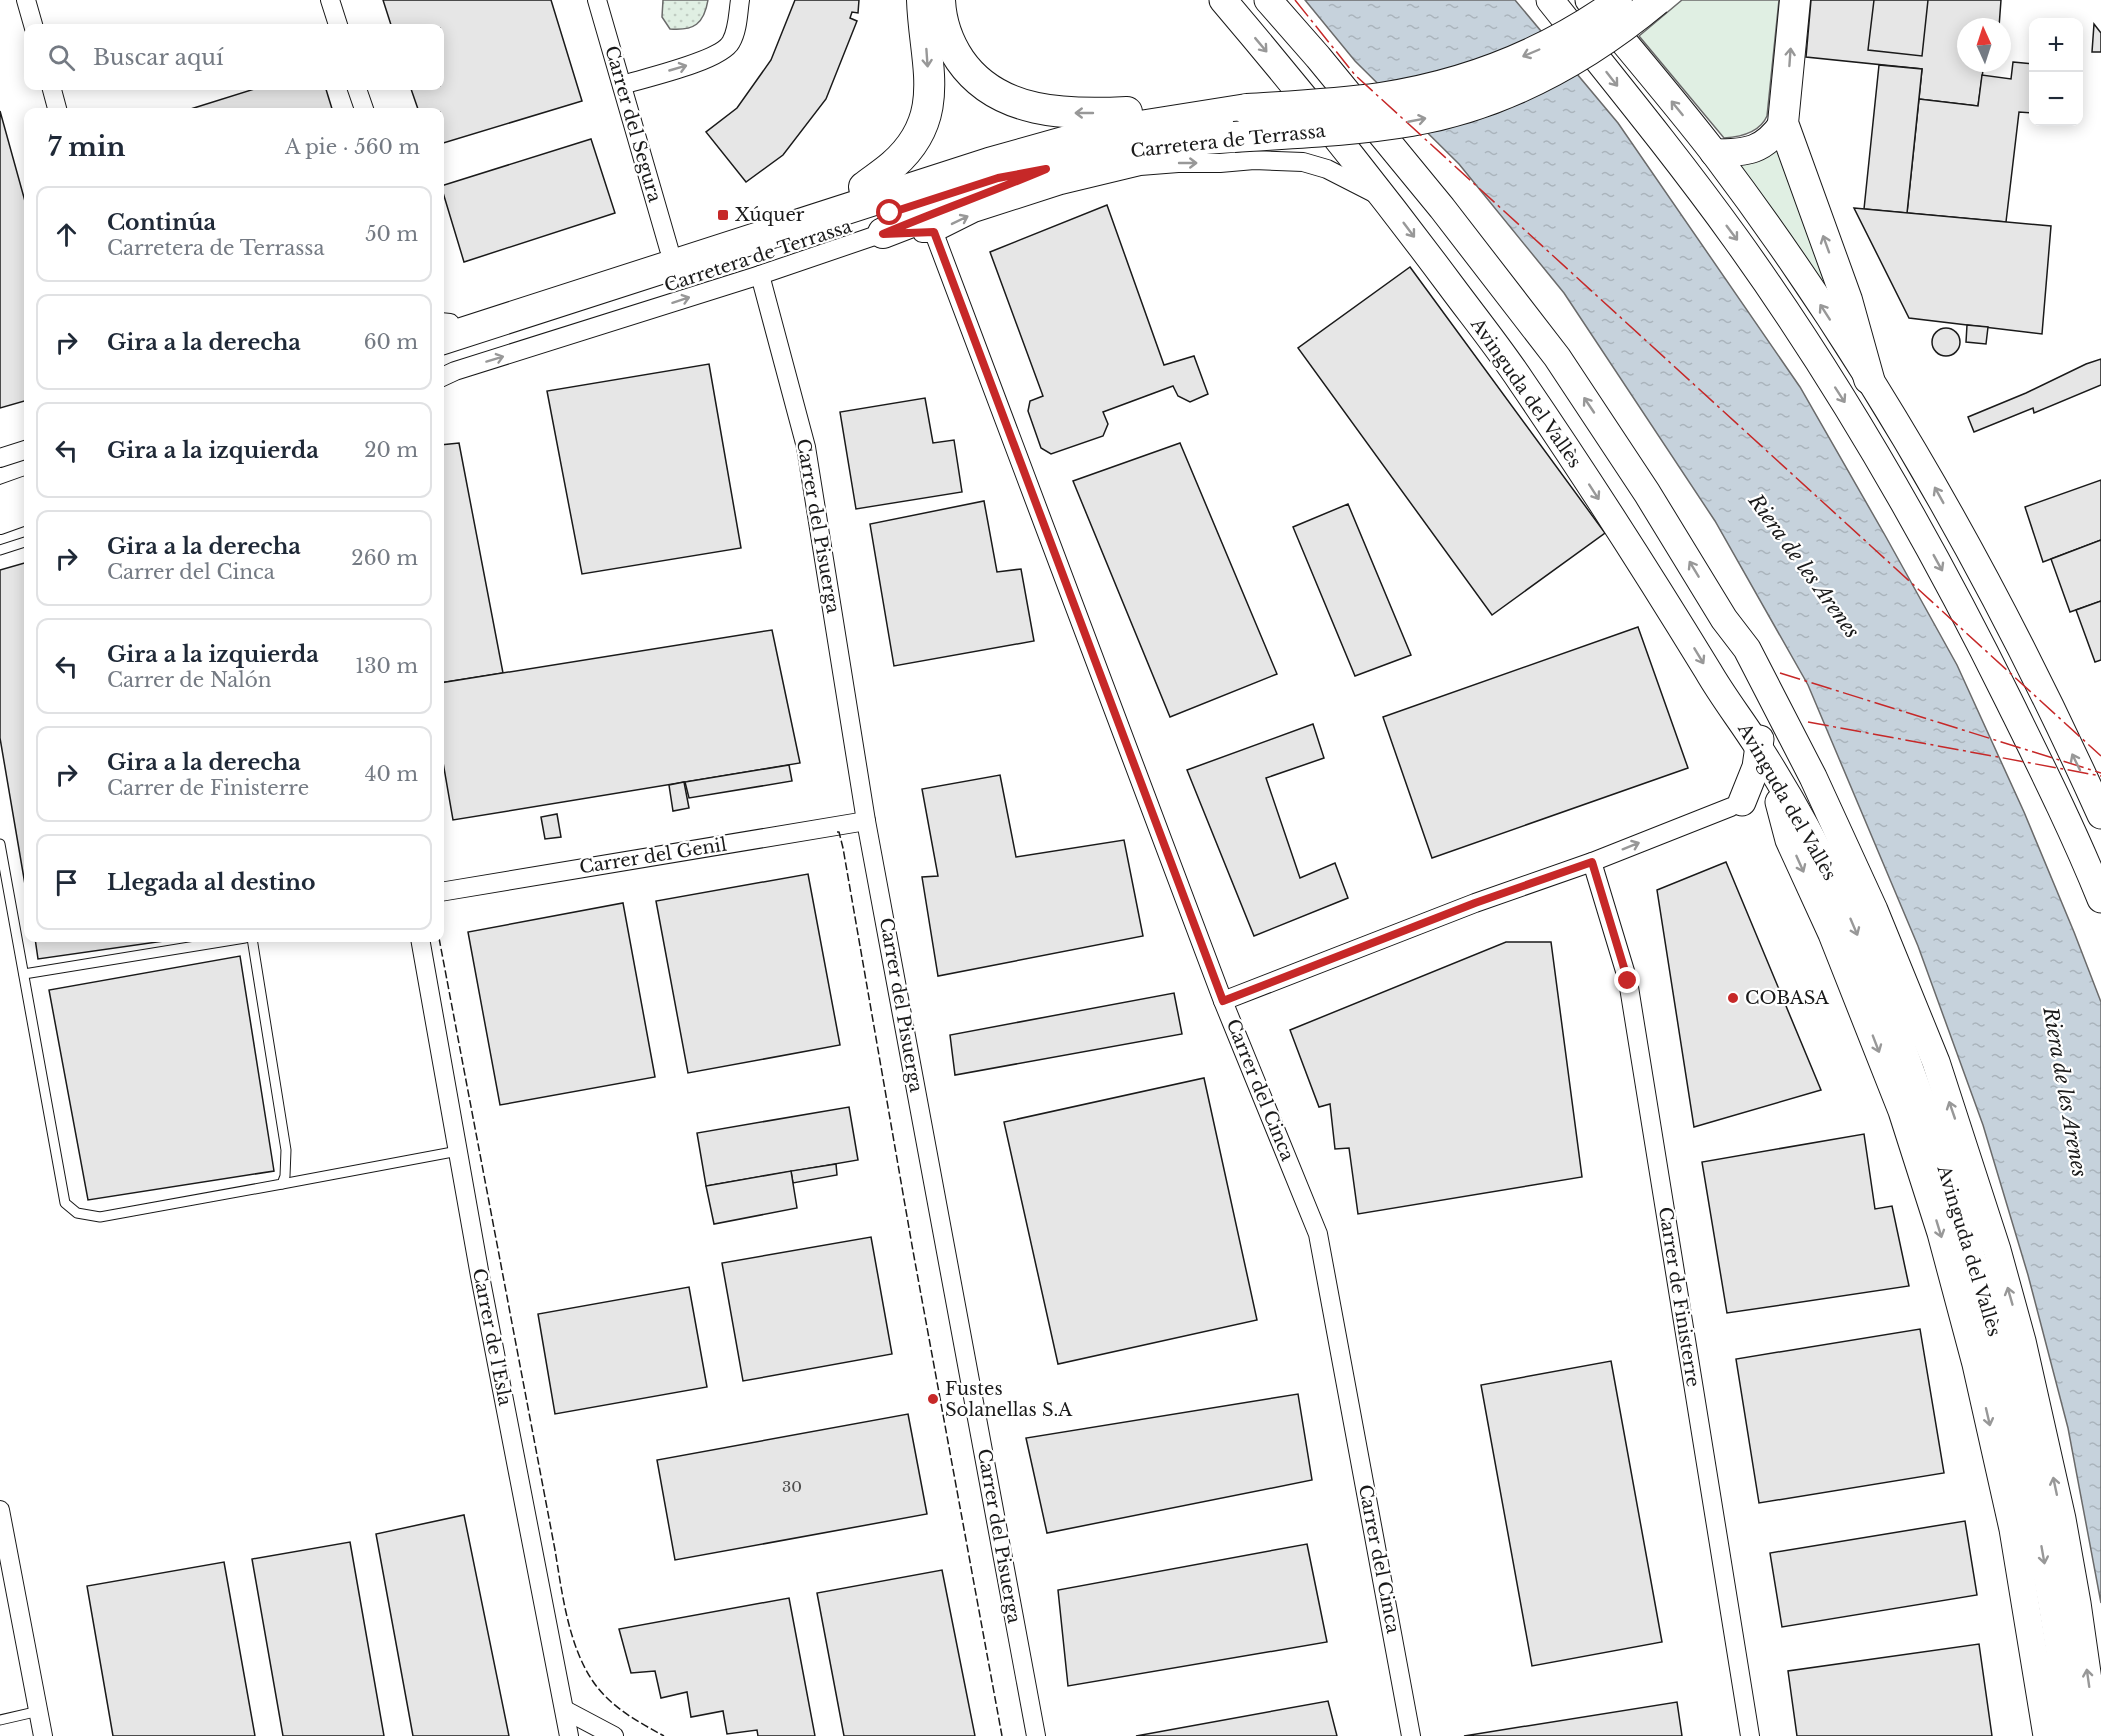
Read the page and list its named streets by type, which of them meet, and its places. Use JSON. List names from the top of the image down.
{
  "streets": {
    "main road": ["Carretera de Terrassa", "Avinguda del Vallès"],
    "street": [
      "Carrer del Segura",
      "Carrer del Pisuerga",
      "Carrer del Genil",
      "Carrer del Cinca",
      "Carrer de Finisterre",
      "Carrer de l'Esla"
    ]
  },
  "crossings": [
    ["Carrer del Pisuerga", "Carrer del Genil"]
  ],
  "water": ["Riera de les Arenes"],
  "places": {
    "transit": ["Xúquer"],
    "other": ["COBASA", "Fustes Solanellas S.A"]
  },
  "house_numbers": ["30"],
  "north": "top",
  "page": {
    "map_buttons": ["+", "−"],
    "search": "Buscar aquí",
    "heading": ["7 min", "A pie · 560 m"],
    "list": [
      ["Continúa", "Carretera de Terrassa", "50 m"],
      ["Gira a la derecha", "60 m"],
      ["Gira a la izquierda", "20 m"],
      ["Gira a la derecha", "Carrer del Cinca", "260 m"],
      ["Gira a la izquierda", "Carrer de Nalón", "130 m"],
      ["Gira a la derecha", "Carrer de Finisterre", "40 m"],
      "Llegada al destino"
    ]
  }
}
